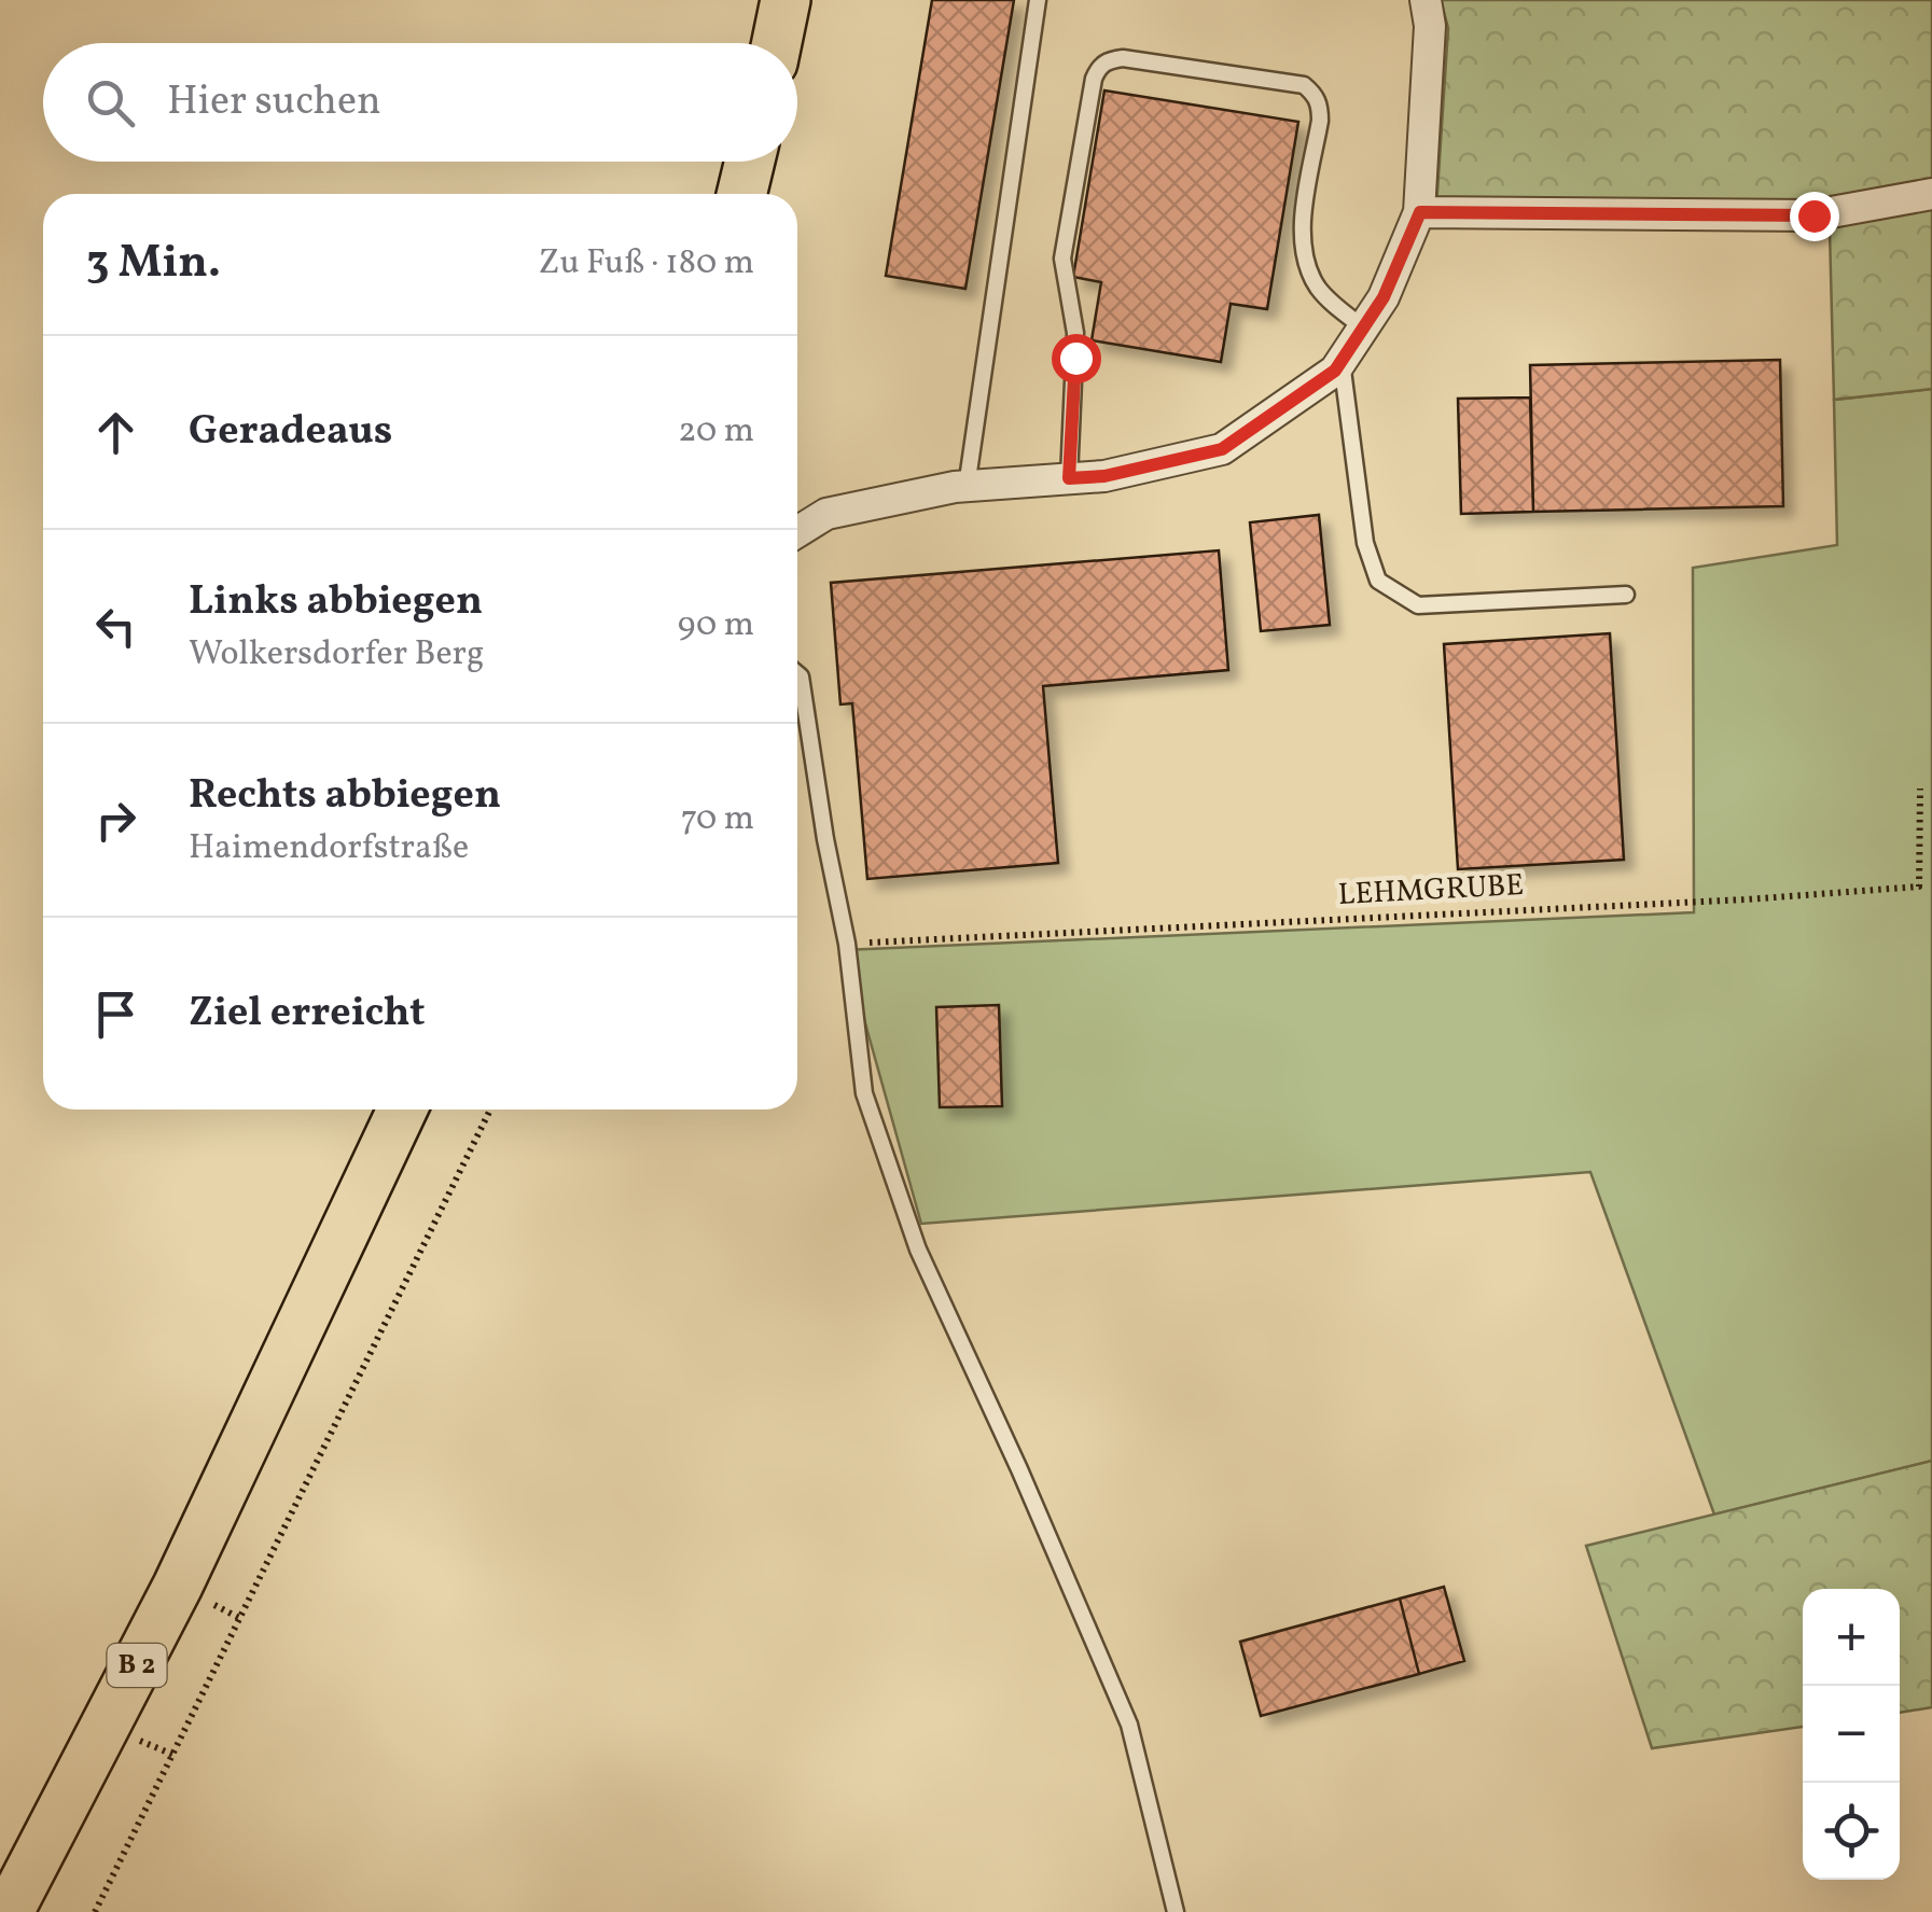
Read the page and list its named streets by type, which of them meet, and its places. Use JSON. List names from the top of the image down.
{
  "streets": {
    "main road": ["B 2"],
    "path": ["LEHMGRUBE"]
  },
  "page": {
    "search": "Hier suchen",
    "heading": ["3 Min.", "Zu Fuß · 180 m"],
    "list": [
      ["Geradeaus", "20 m"],
      ["Links abbiegen", "Wolkersdorfer Berg", "90 m"],
      ["Rechts abbiegen", "Haimendorfstraße", "70 m"],
      "Ziel erreicht"
    ],
    "map_buttons": ["+", "−"]
  }
}
